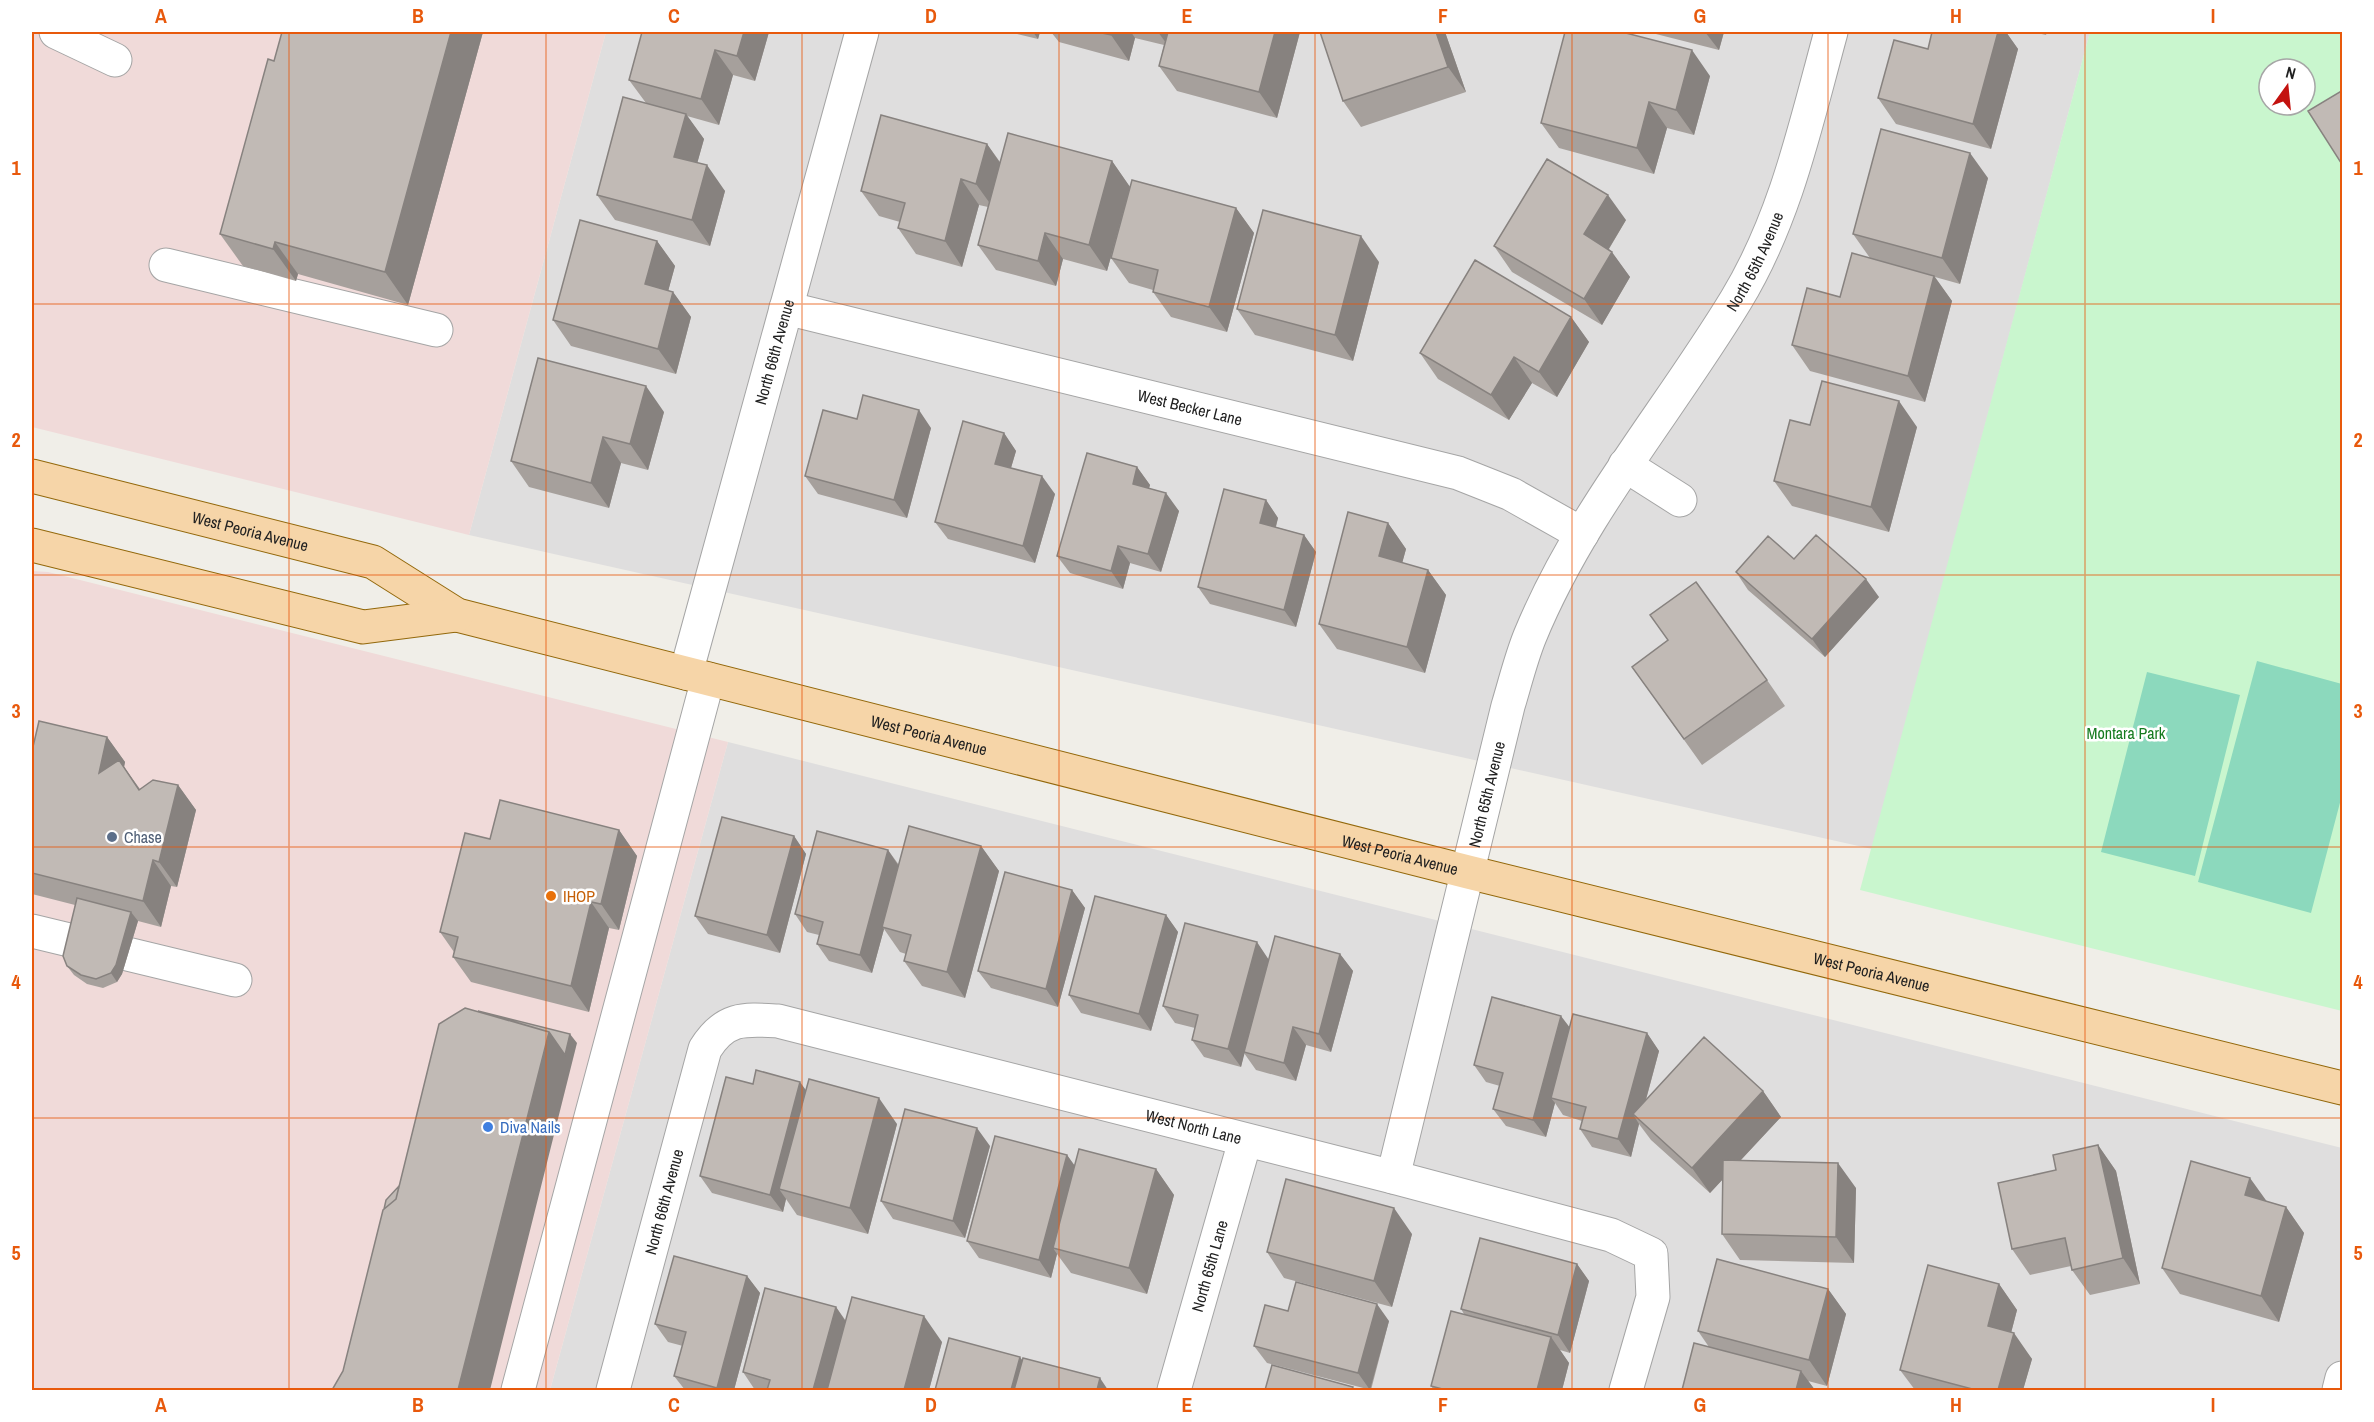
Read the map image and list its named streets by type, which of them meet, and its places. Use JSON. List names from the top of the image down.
{
  "streets": {
    "main road": ["West Peoria Avenue"],
    "street": [
      "North 65th Avenue",
      "North 66th Avenue",
      "West Becker Lane",
      "West North Lane",
      "North 65th Lane"
    ]
  },
  "crossings": [
    ["North 65th Avenue", "West Becker Lane"],
    ["North 65th Avenue", "West Peoria Avenue"],
    ["North 65th Avenue", "West North Lane"],
    ["North 66th Avenue", "West Becker Lane"],
    ["North 66th Avenue", "West Peoria Avenue"],
    ["North 66th Avenue", "West North Lane"],
    ["West North Lane", "North 65th Lane"]
  ],
  "parks": ["Montara Park"],
  "places": ["Chase", "IHOP", "Diva Nails"],
  "north": "top",
  "grid": {
    "columns": [
      "A",
      "B",
      "C",
      "D",
      "E",
      "F",
      "G",
      "H",
      "I"
    ],
    "rows": [
      "1",
      "2",
      "3",
      "4",
      "5"
    ]
  }
}
